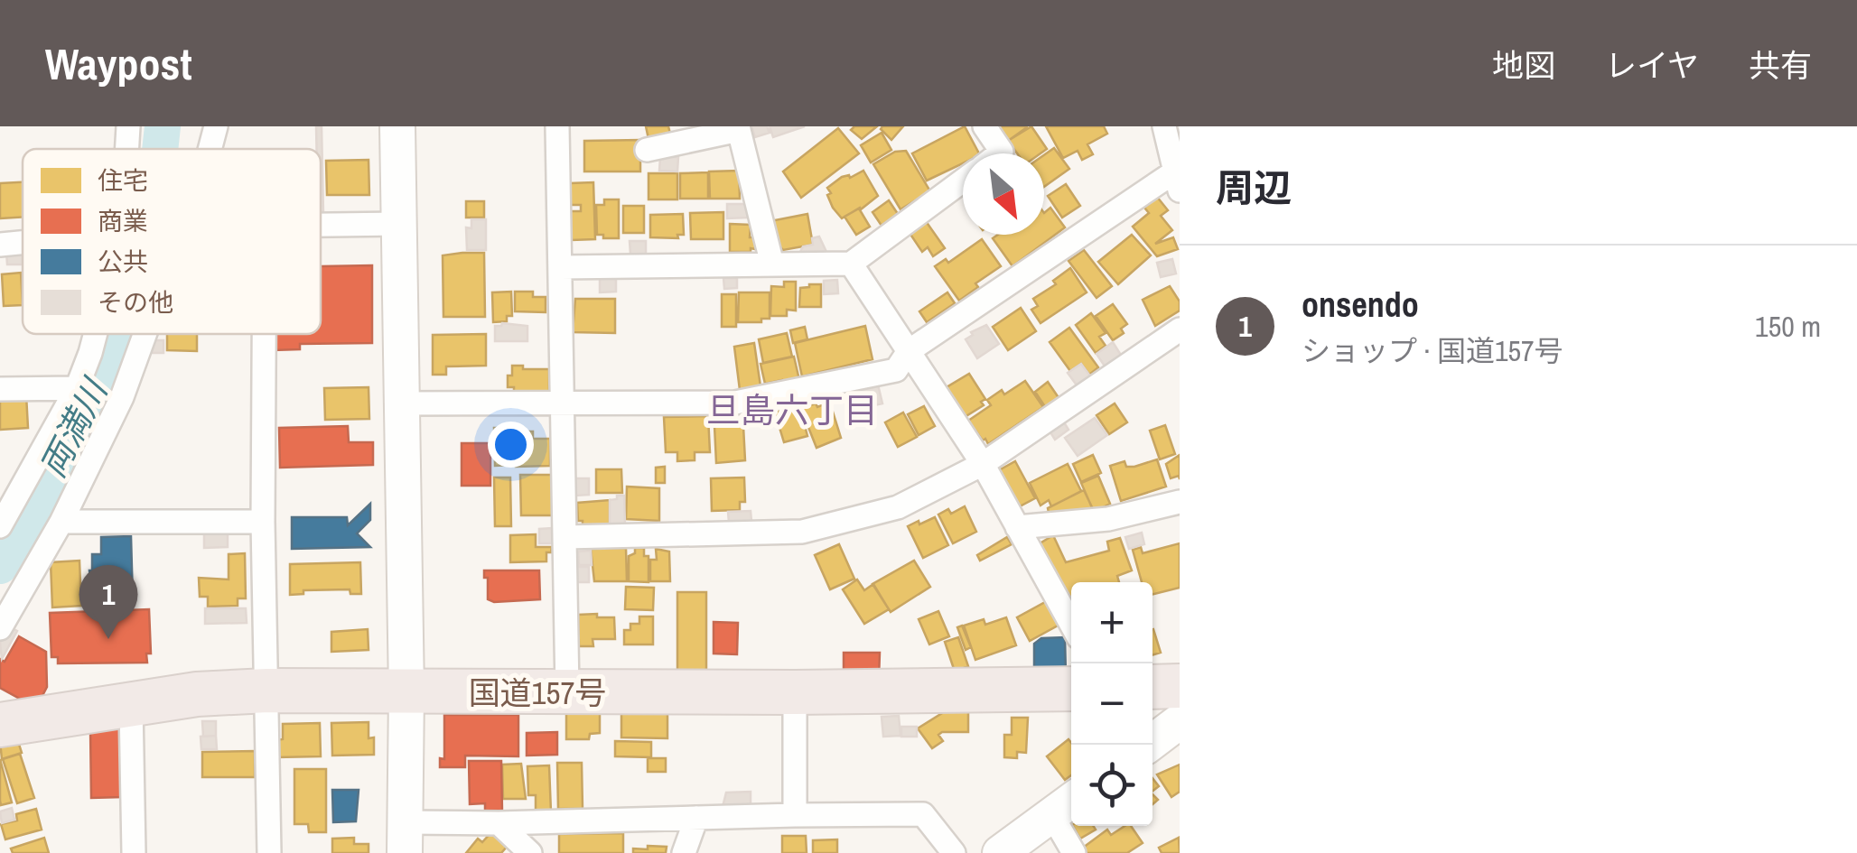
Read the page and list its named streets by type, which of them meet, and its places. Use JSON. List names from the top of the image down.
{
  "streets": {
    "highway": ["国道157号"]
  },
  "districts": ["旦島六丁目"],
  "water": ["両満川"],
  "legend": [
    "住宅",
    "商業",
    "公共",
    "その他"
  ],
  "north": "bottom right",
  "page": {
    "header": "Waypost",
    "nav": ["地図", "レイヤ", "共有"],
    "heading": "周辺",
    "list": [
      {
        "mark": "1",
        "name": "onsendo",
        "note": "ショップ · 国道157号",
        "value": "150 m"
      }
    ],
    "pins": "1",
    "map_buttons": ["+", "−"]
  }
}
